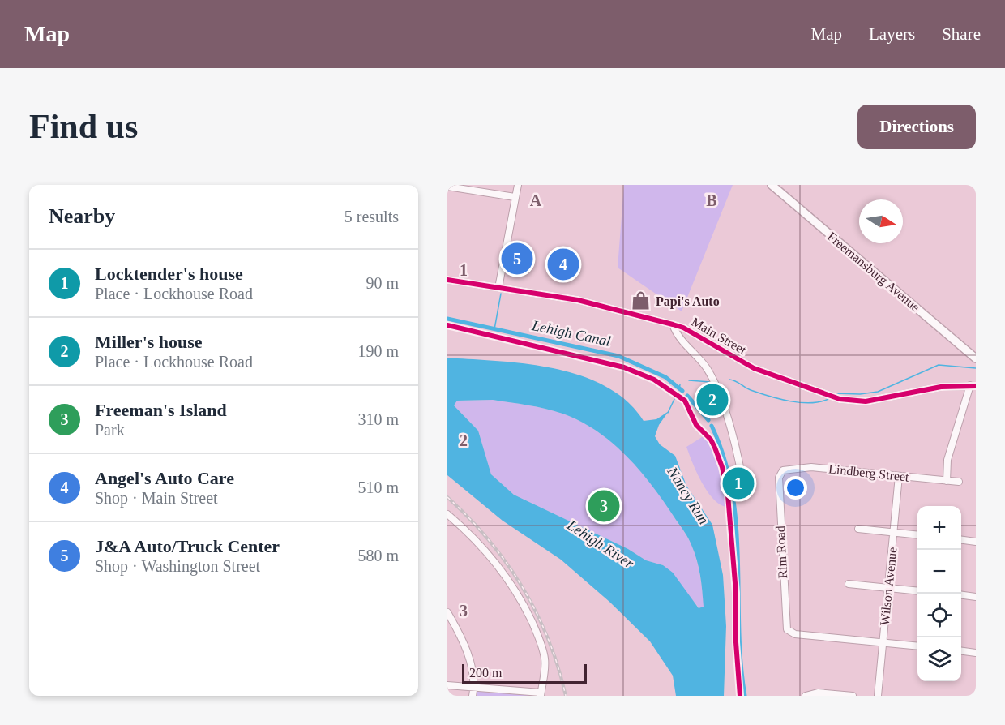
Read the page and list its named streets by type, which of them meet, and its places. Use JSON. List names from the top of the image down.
{
  "streets": {
    "main road": ["Freemansburg Avenue"],
    "street": [
      "Main Street",
      "Lindberg Street",
      "Rim Road",
      "Wilson Avenue"
    ]
  },
  "crossings": [
    ["Lindberg Street", "Rim Road"],
    ["Lindberg Street", "Wilson Avenue"],
    ["Rim Road", "Wilson Avenue"]
  ],
  "water": ["Lehigh Canal", "Nancy Run", "Lehigh River"],
  "places": {
    "shop": ["Papi's Auto"]
  },
  "scale_bar": "200 m",
  "north": "right",
  "page": {
    "header": "Map",
    "nav": ["Map", "Layers", "Share"],
    "buttons": "Directions",
    "title": "Find us",
    "heading": ["Nearby", "5 results"],
    "pins": [
      "5",
      "4",
      "2",
      "1",
      "3"
    ],
    "list": [
      {
        "mark": "1",
        "name": "Locktender's house",
        "note": "Place · Lockhouse Road",
        "value": "90 m"
      },
      {
        "mark": "2",
        "name": "Miller's house",
        "note": "Place · Lockhouse Road",
        "value": "190 m"
      },
      {
        "mark": "3",
        "name": "Freeman's Island",
        "note": "Park",
        "value": "310 m"
      },
      {
        "mark": "4",
        "name": "Angel's Auto Care",
        "note": "Shop · Main Street",
        "value": "510 m"
      },
      {
        "mark": "5",
        "name": "J&A Auto/Truck Center",
        "note": "Shop · Washington Street",
        "value": "580 m"
      }
    ],
    "map_buttons": ["+", "−"],
    "scale": "200 m"
  },
  "grid": {
    "columns": ["A", "B"],
    "rows": ["1", "2", "3"]
  }
}
